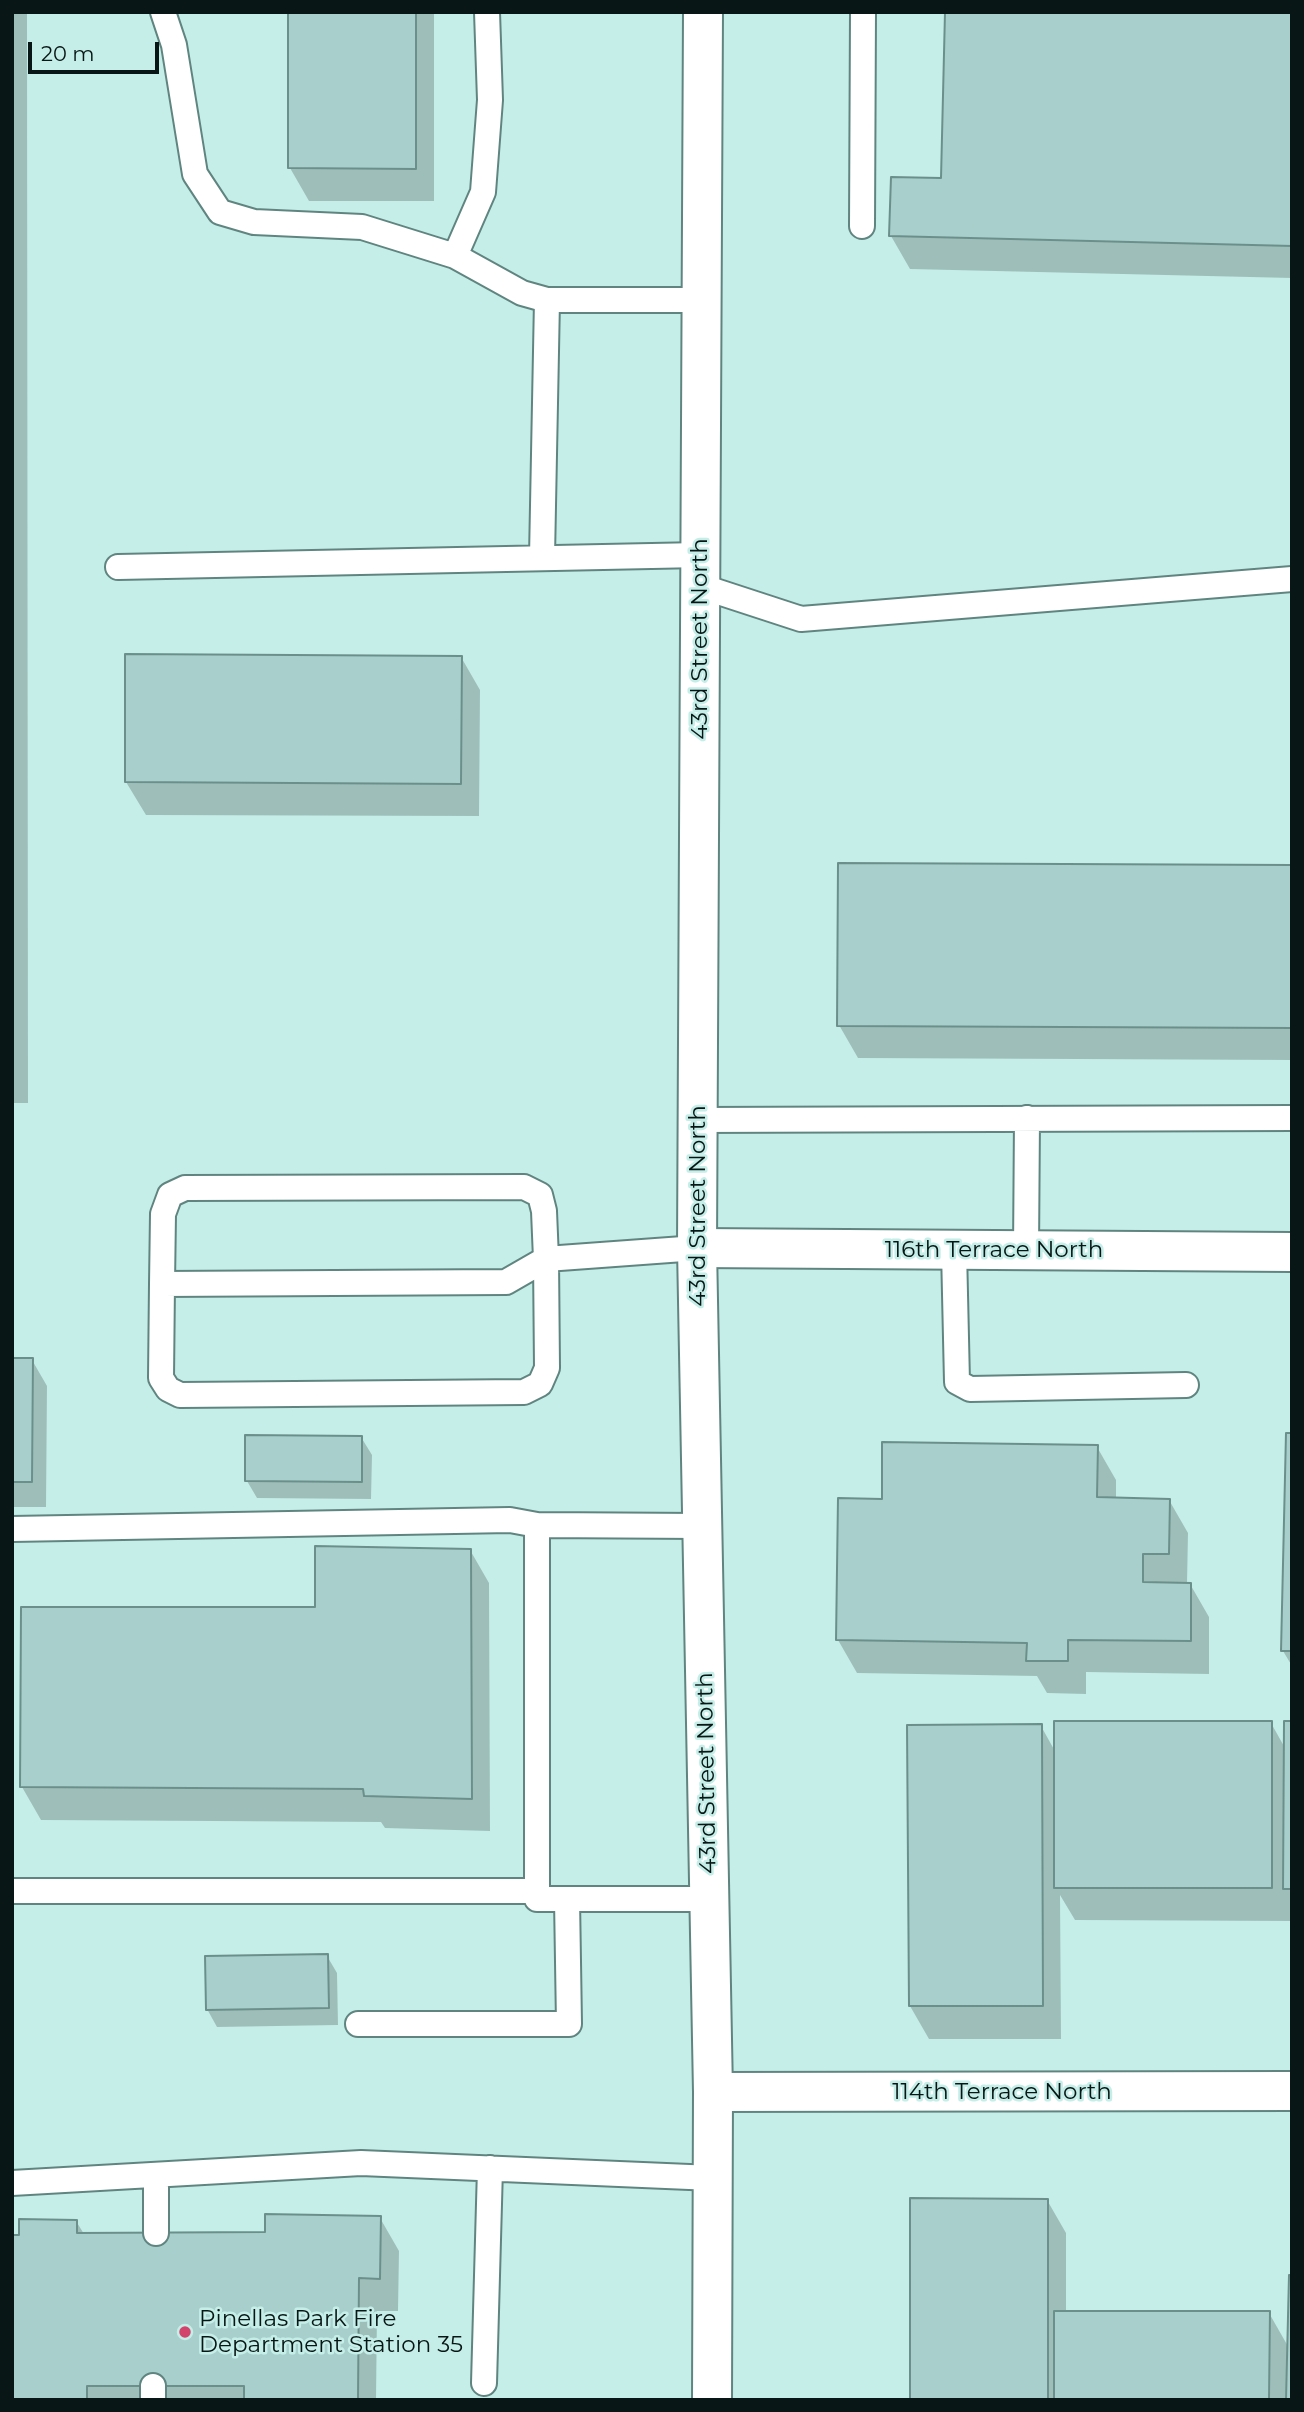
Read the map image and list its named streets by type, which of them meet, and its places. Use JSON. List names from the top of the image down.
{
  "streets": {
    "street": ["43rd Street North", "116th Terrace North", "114th Terrace North"]
  },
  "crossings": [
    ["43rd Street North", "116th Terrace North"],
    ["43rd Street North", "114th Terrace North"]
  ],
  "places": ["Pinellas Park Fire Department Station 35"],
  "scale_bar": "20 m"
}
